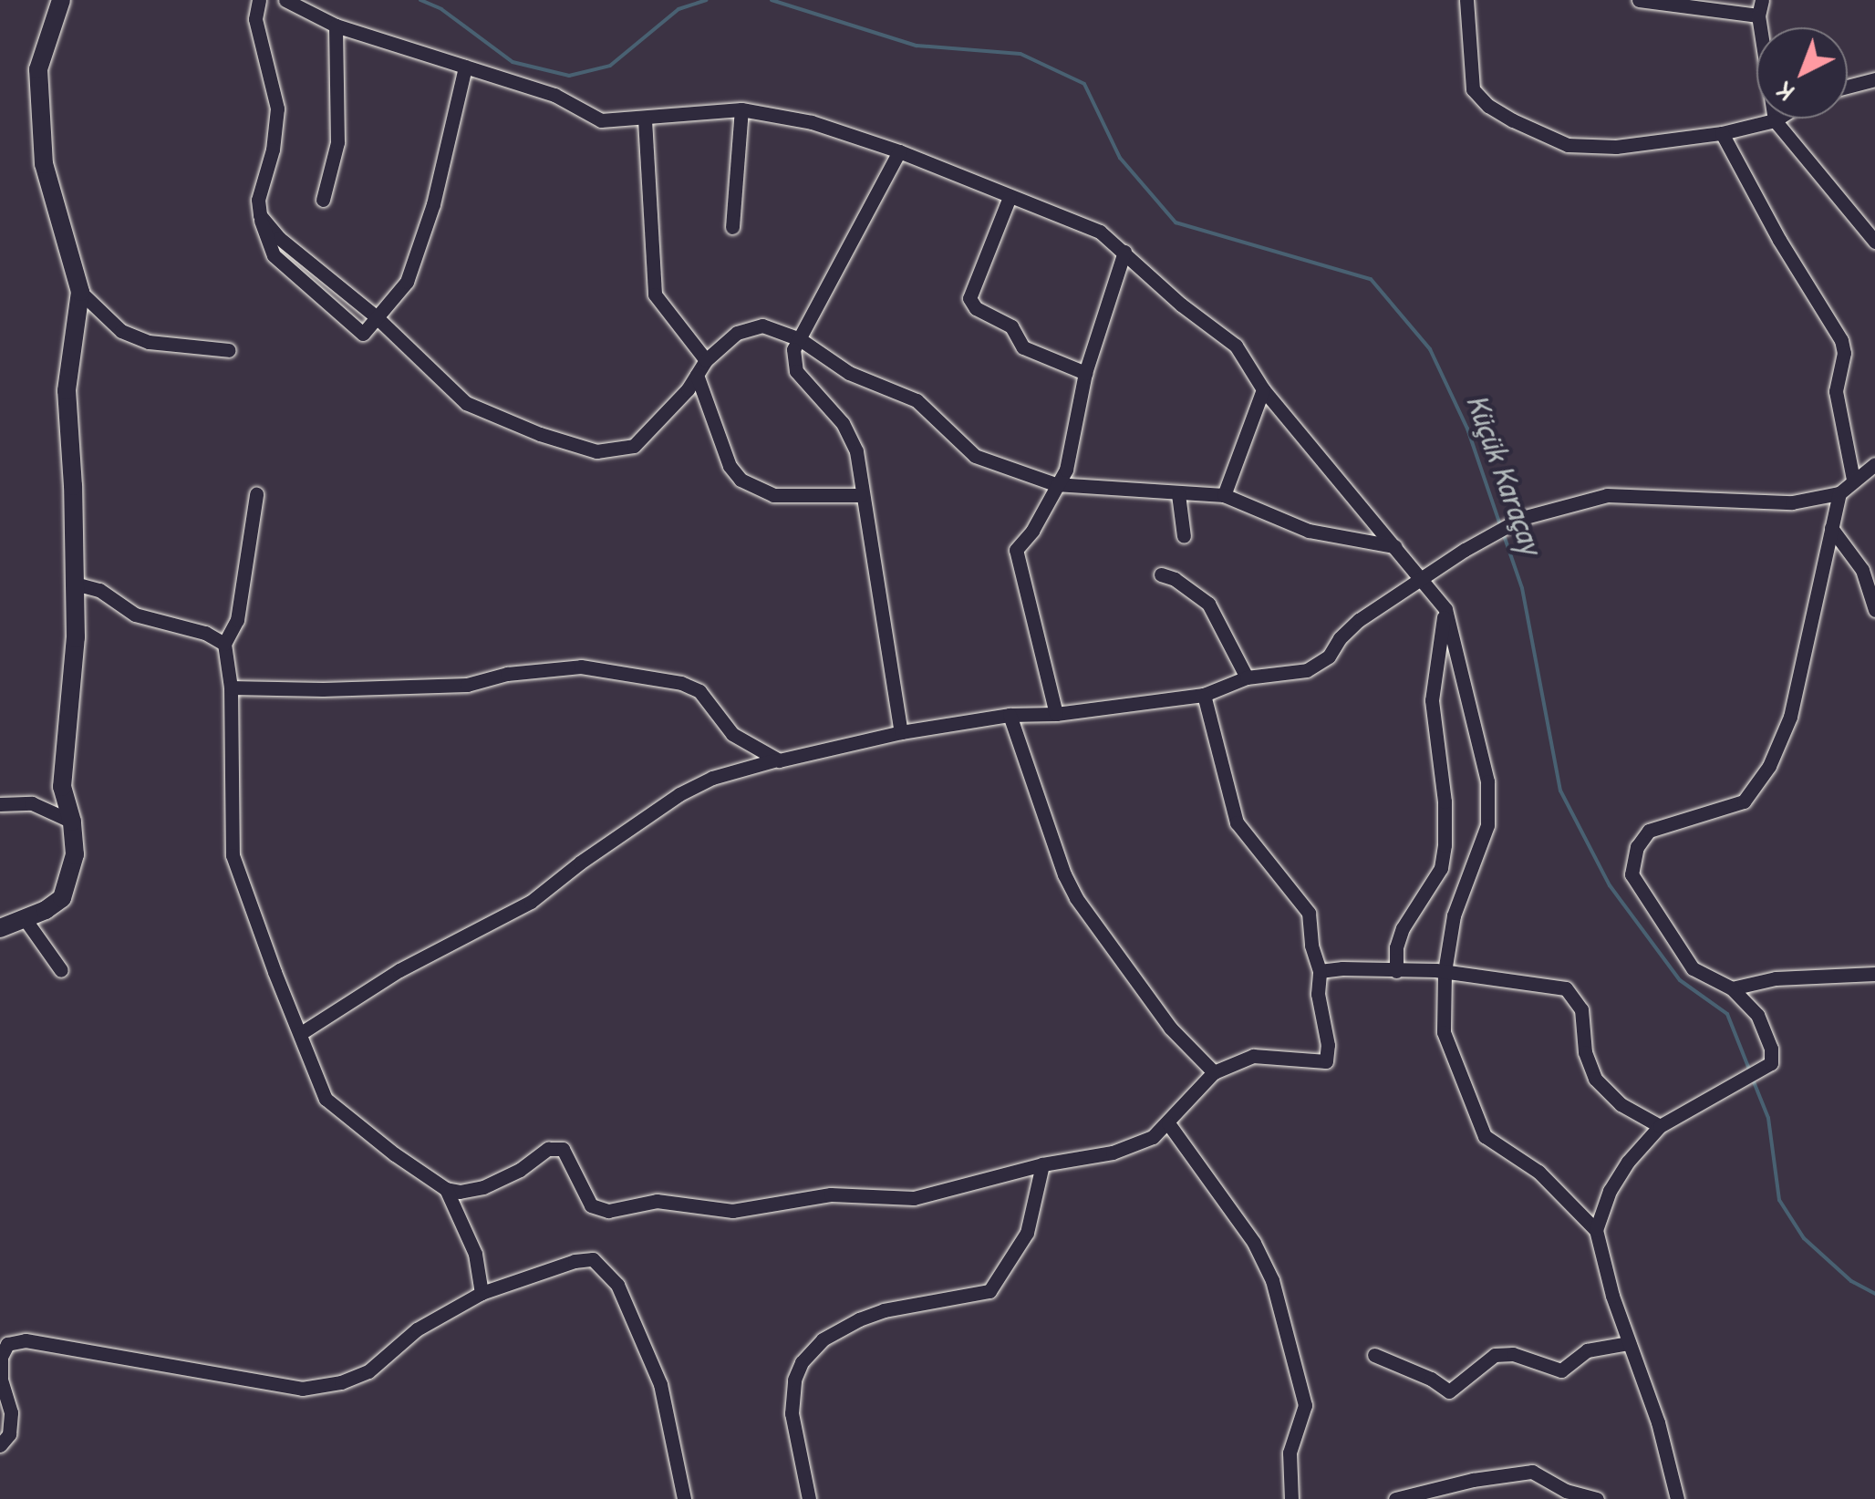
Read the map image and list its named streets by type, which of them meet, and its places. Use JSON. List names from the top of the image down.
{
  "water": ["Küçük Karaçay"],
  "north": "bottom left"
}
